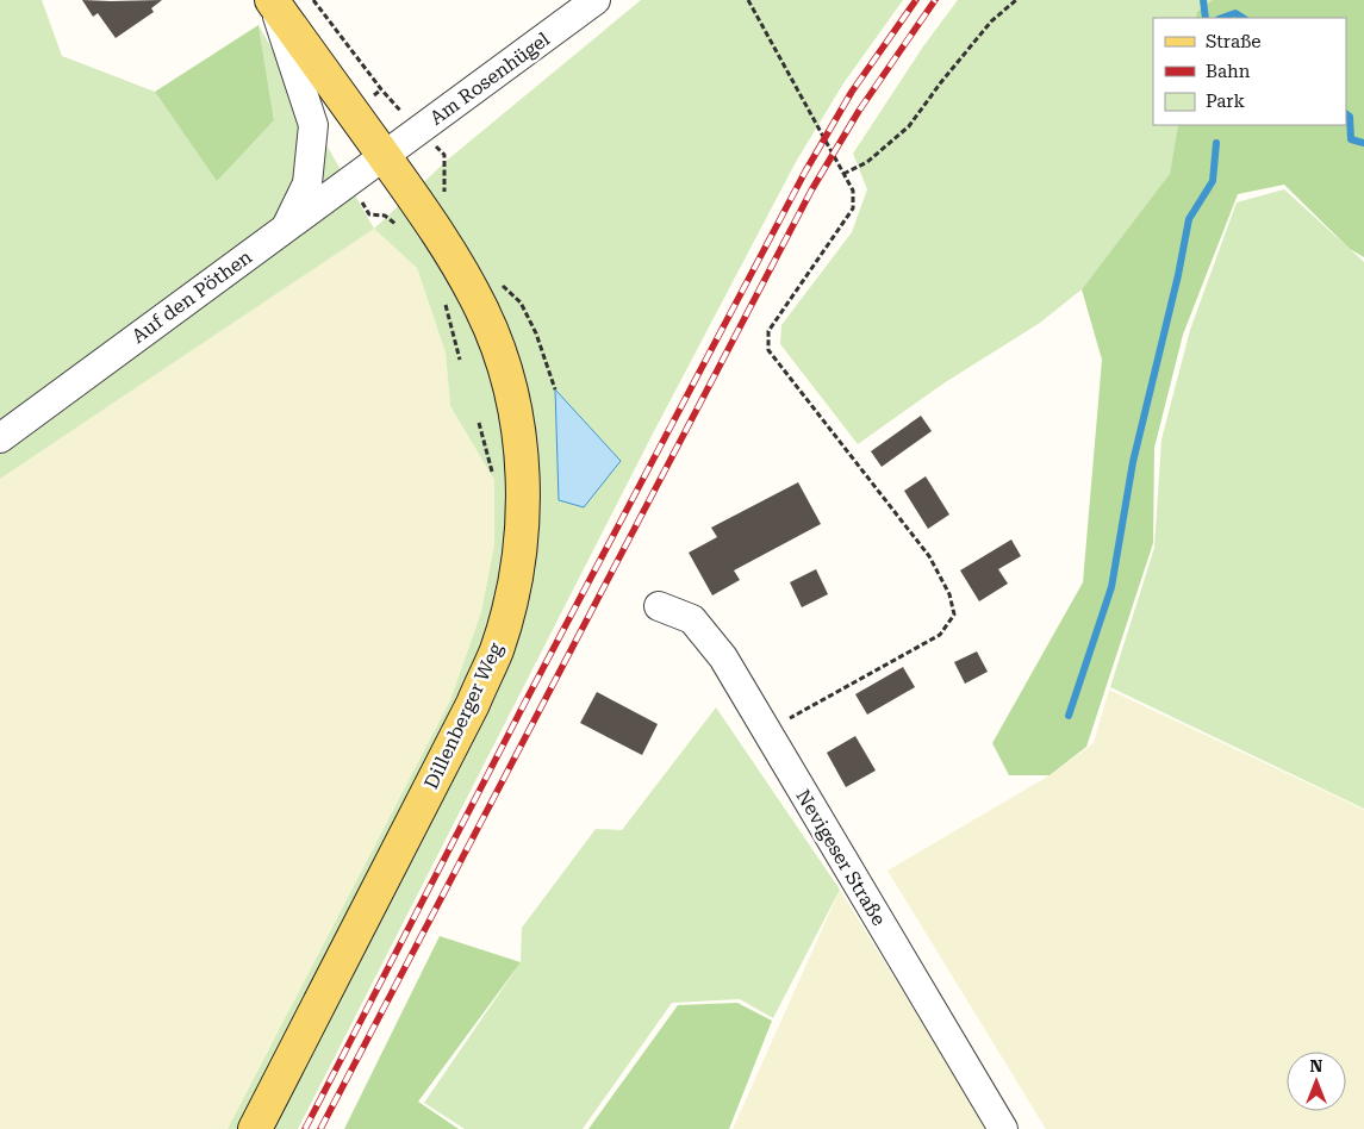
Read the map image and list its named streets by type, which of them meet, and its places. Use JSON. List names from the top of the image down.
{
  "streets": {
    "main road": ["Dillenberger Weg"],
    "street": ["Am Rosenhügel", "Auf den Pöthen", "Nevigeser Straße"]
  },
  "crossings": [
    ["Am Rosenhügel", "Auf den Pöthen"],
    ["Am Rosenhügel", "Dillenberger Weg"],
    ["Auf den Pöthen", "Dillenberger Weg"]
  ],
  "legend": ["Straße", "Bahn", "Park"],
  "north": "top"
}
